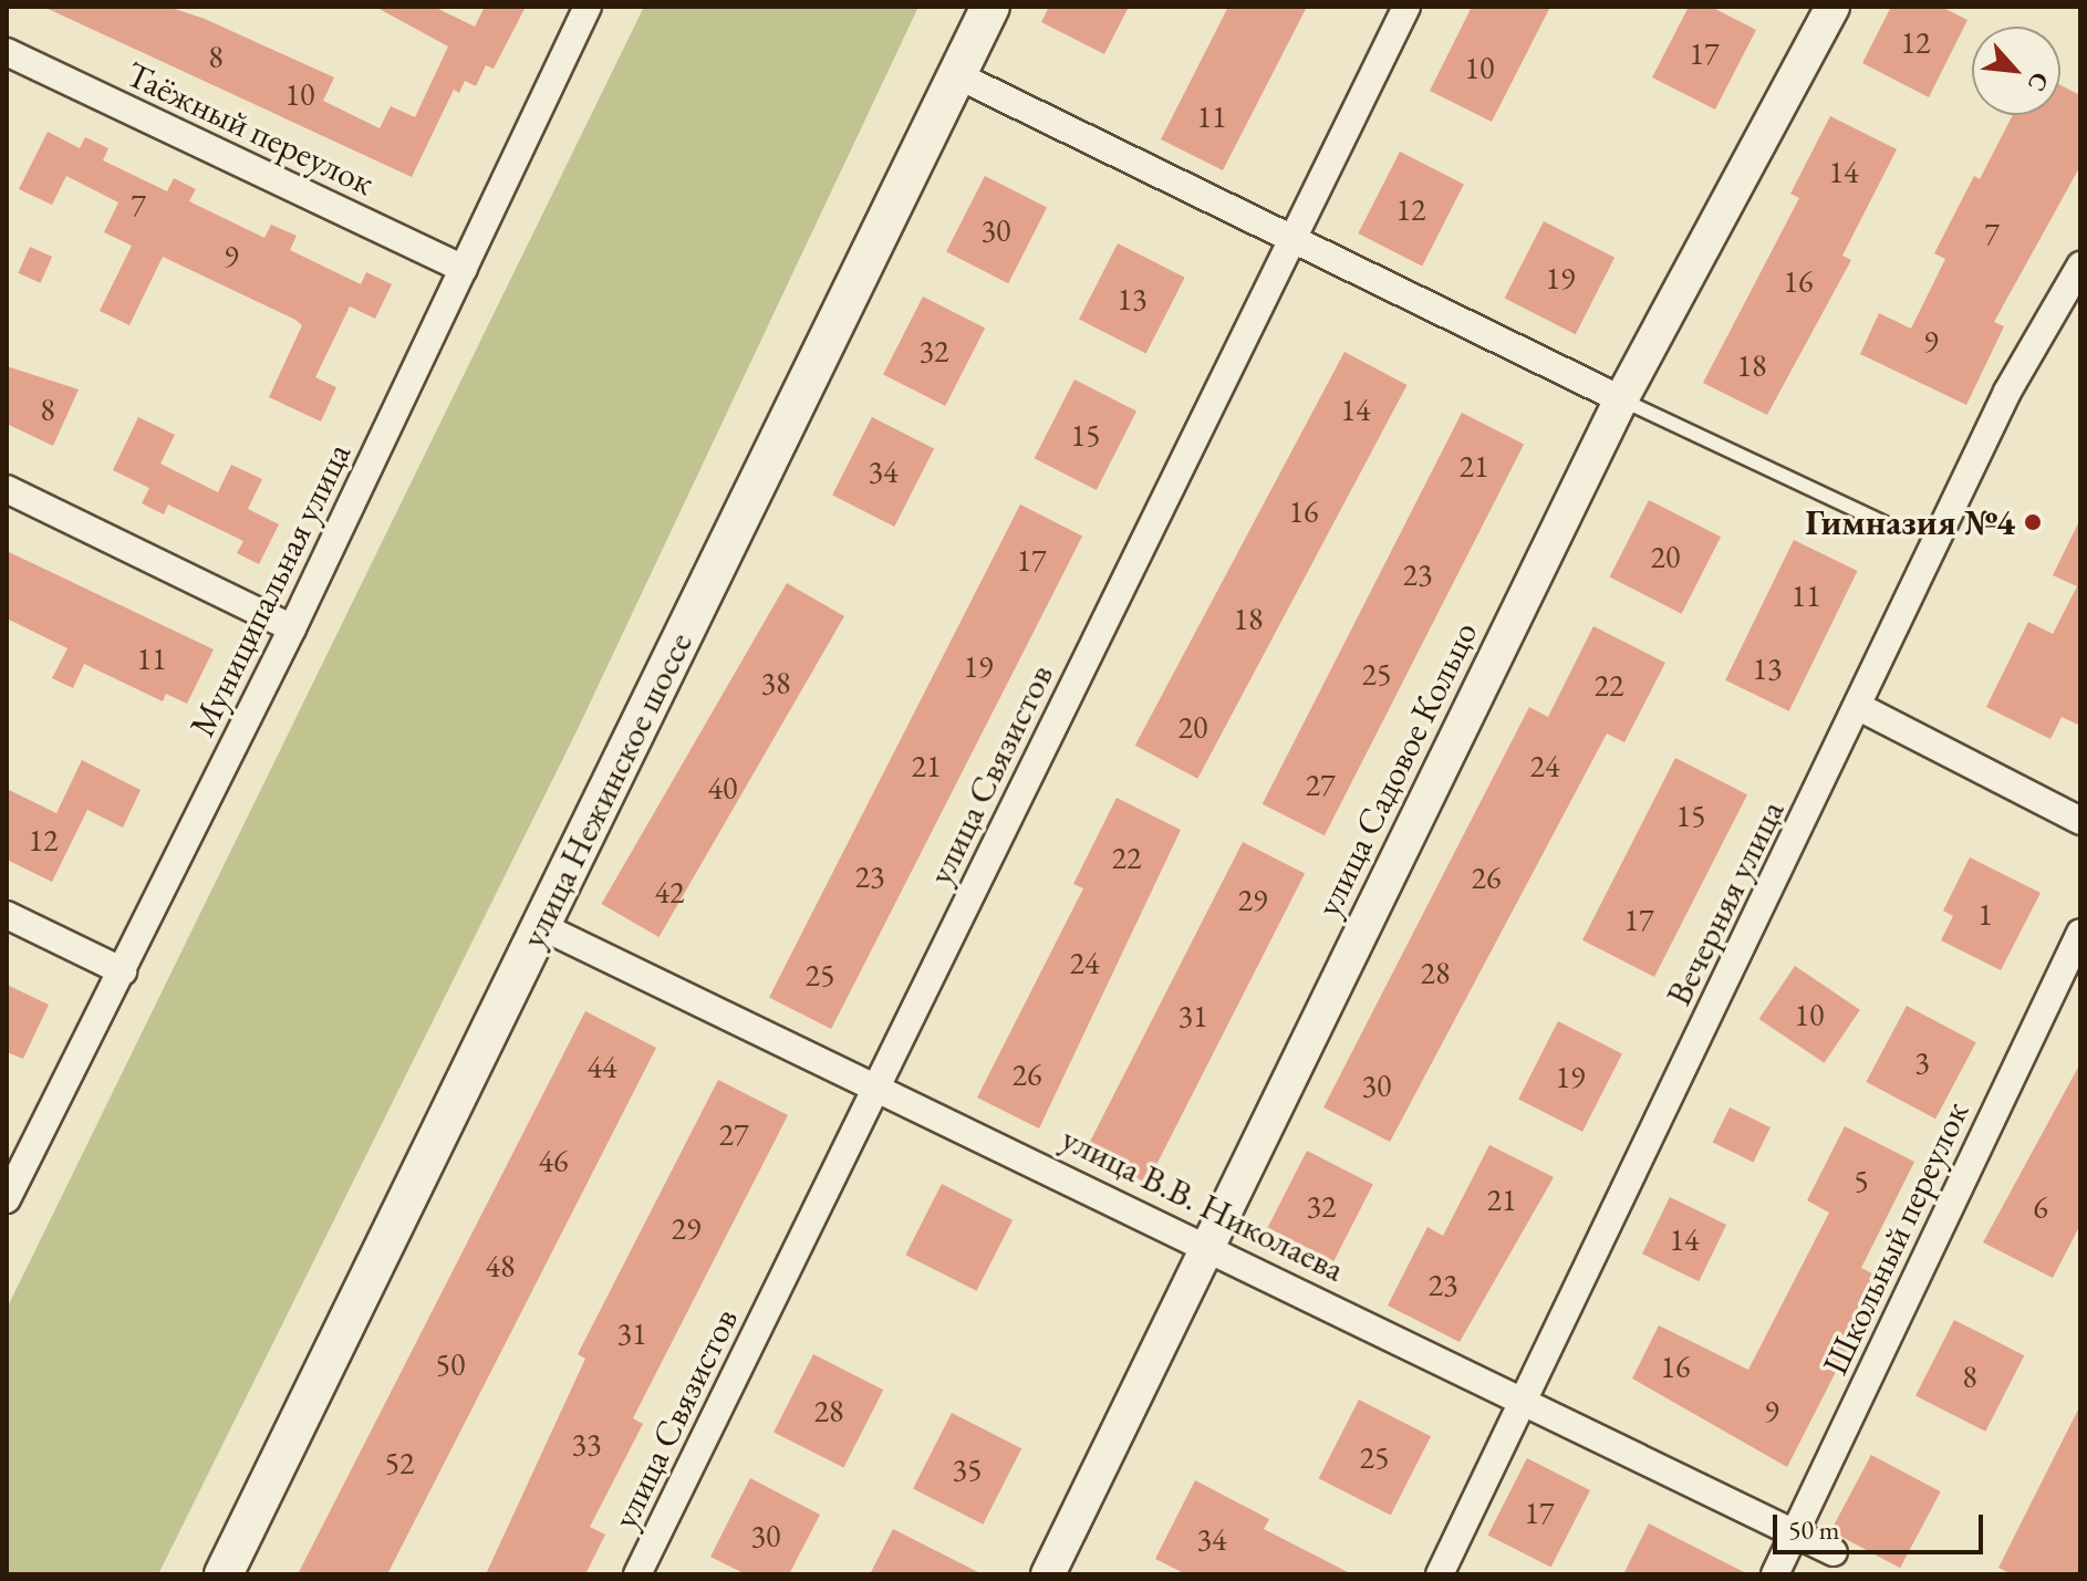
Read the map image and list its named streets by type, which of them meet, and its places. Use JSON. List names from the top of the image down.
{
  "streets": {
    "main road": ["улица Нежинское шоссе"],
    "street": [
      "Таёжный переулок",
      "Муниципальная улица",
      "улица Садовое Кольцо",
      "улица Связистов",
      "Вечерняя улица",
      "улица В.В. Николаева",
      "Школьный переулок"
    ]
  },
  "crossings": [
    ["Таёжный переулок", "Муниципальная улица"],
    ["улица Садовое Кольцо", "улица В.В. Николаева"],
    ["улица Связистов", "улица В.В. Николаева"],
    ["улица Нежинское шоссе", "улица В.В. Николаева"],
    ["Вечерняя улица", "улица В.В. Николаева"],
    ["улица В.В. Николаева", "Школьный переулок"]
  ],
  "places": ["Гимназия №4"],
  "house_numbers": [
    "12",
    "17",
    "8",
    "10",
    "10",
    "11",
    "14",
    "7",
    "12",
    "30",
    "7",
    "9",
    "19",
    "16",
    "13",
    "9",
    "32",
    "18",
    "8",
    "14",
    "15",
    "21",
    "34",
    "16",
    "20",
    "17",
    "23",
    "11",
    "18",
    "11",
    "19",
    "13",
    "25",
    "38",
    "22",
    "20",
    "21",
    "24",
    "27",
    "40",
    "15",
    "12",
    "22",
    "23",
    "26",
    "42",
    "29",
    "1",
    "17",
    "24",
    "28",
    "25",
    "10",
    "31",
    "3",
    "44",
    "26",
    "19",
    "30",
    "27",
    "46",
    "5",
    "21",
    "32",
    "6",
    "29",
    "14",
    "48",
    "23",
    "31",
    "50",
    "16",
    "8",
    "28",
    "9",
    "33",
    "25",
    "52",
    "35",
    "17",
    "30",
    "34"
  ],
  "scale_bar": "50 m",
  "north": "bottom right"
}
